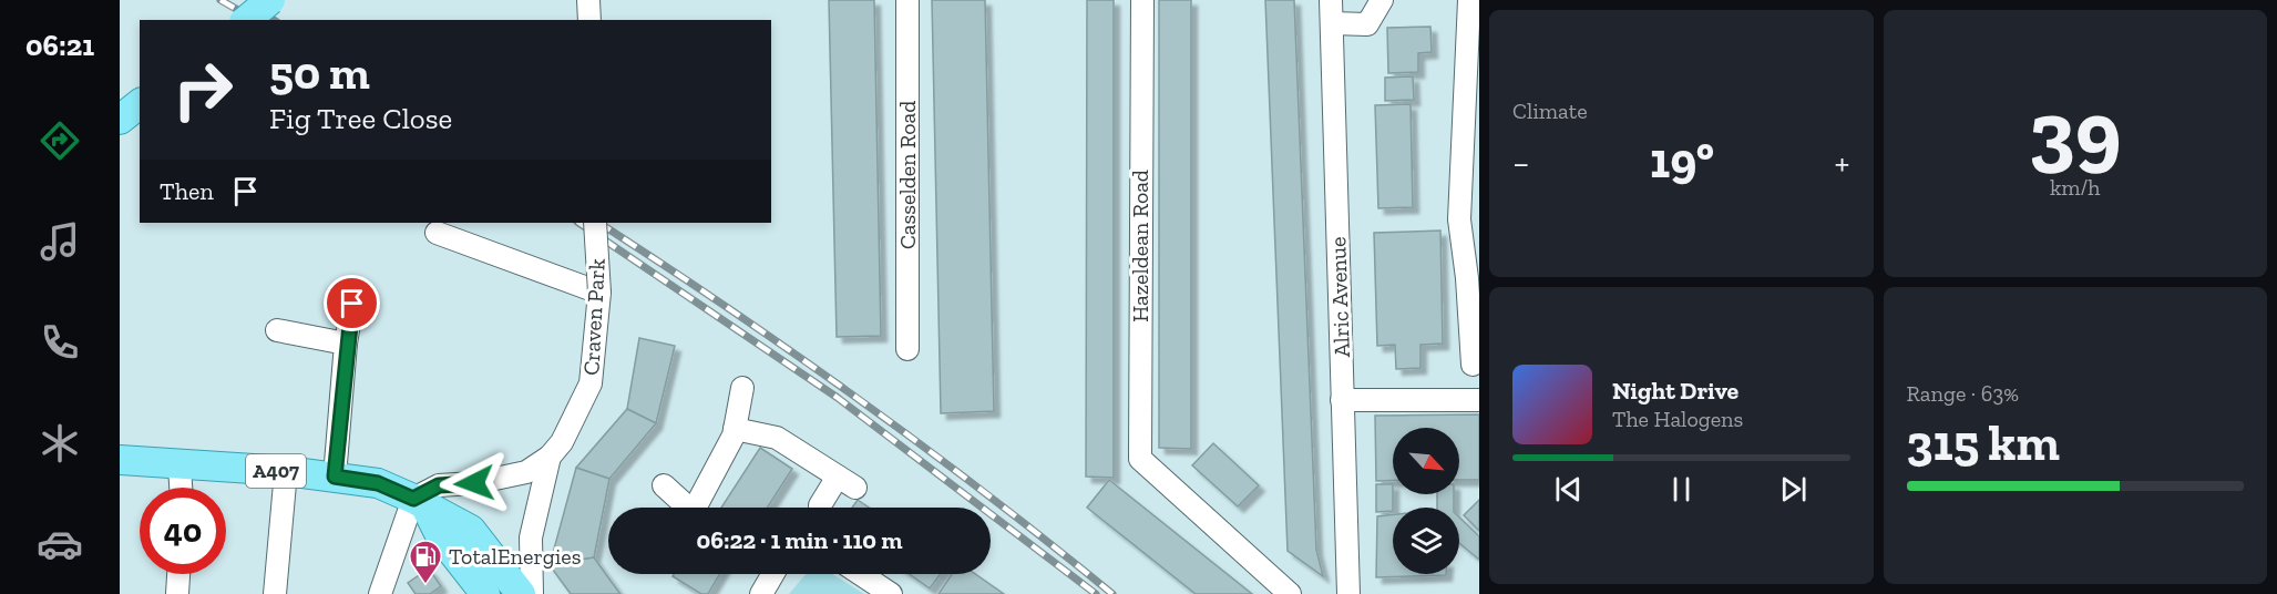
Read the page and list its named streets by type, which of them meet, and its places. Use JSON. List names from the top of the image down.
{
  "streets": {
    "main road": ["A407"],
    "street": [
      "Casselden Road",
      "Hazeldean Road",
      "Alric Avenue",
      "Craven Park"
    ]
  },
  "crossings": [
    ["Craven Park", "A407"]
  ],
  "places": {
    "fuel station": ["TotalEnergies"]
  },
  "north": "bottom right",
  "page": {
    "tabs": "06:21",
    "tile": [
      "Climate",
      ["39", "km/h"],
      ["Range · 63%", "315 km"]
    ],
    "turn": ["50 m", "Fig Tree Close"],
    "heat": ["−", "19°", "+"],
    "then": "Then",
    "song": ["Night Drive", "The Halogens"],
    "limit": "40",
    "trip": "06:22 · 1 min · 110 m"
  }
}
